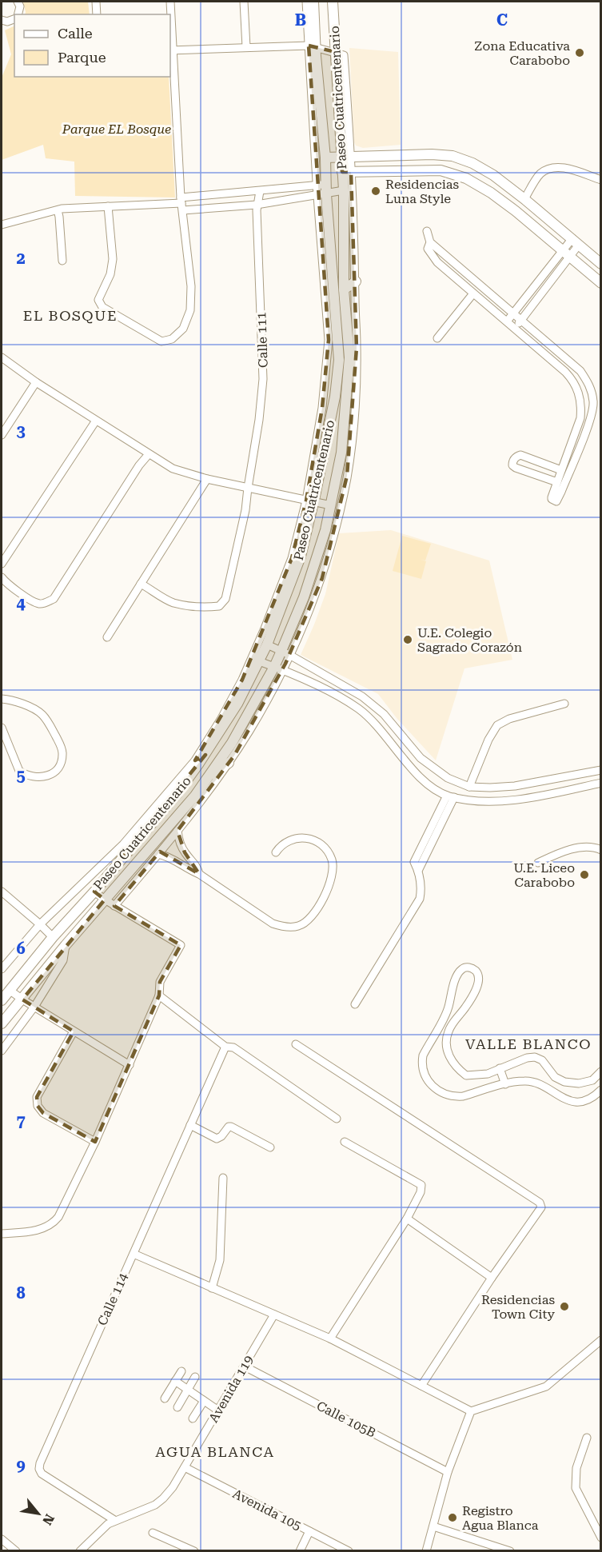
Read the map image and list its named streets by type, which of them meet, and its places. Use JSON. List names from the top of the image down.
{
  "streets": {
    "street": [
      "Paseo Cuatricentenario",
      "Calle 111",
      "Calle 114",
      "Avenida 119",
      "Calle 105B",
      "Avenida 105"
    ]
  },
  "crossings": [
    ["Calle 114", "Avenida 119"],
    ["Avenida 119", "Calle 105B"],
    ["Avenida 119", "Avenida 105"]
  ],
  "districts": ["EL BOSQUE", "VALLE BLANCO", "AGUA BLANCA"],
  "parks": ["Parque EL Bosque"],
  "places": [
    "Zona Educativa Carabobo",
    "Residencias Luna Style",
    "U.E. Colegio Sagrado Corazón",
    "U.E. Liceo Carabobo",
    "Residencias Town City",
    "Registro Agua Blanca"
  ],
  "legend": ["Calle", "Parque"],
  "north": "bottom right",
  "grid": {
    "columns": ["B", "C"],
    "rows": [
      "2",
      "3",
      "4",
      "5",
      "6",
      "7",
      "8",
      "9"
    ]
  }
}
